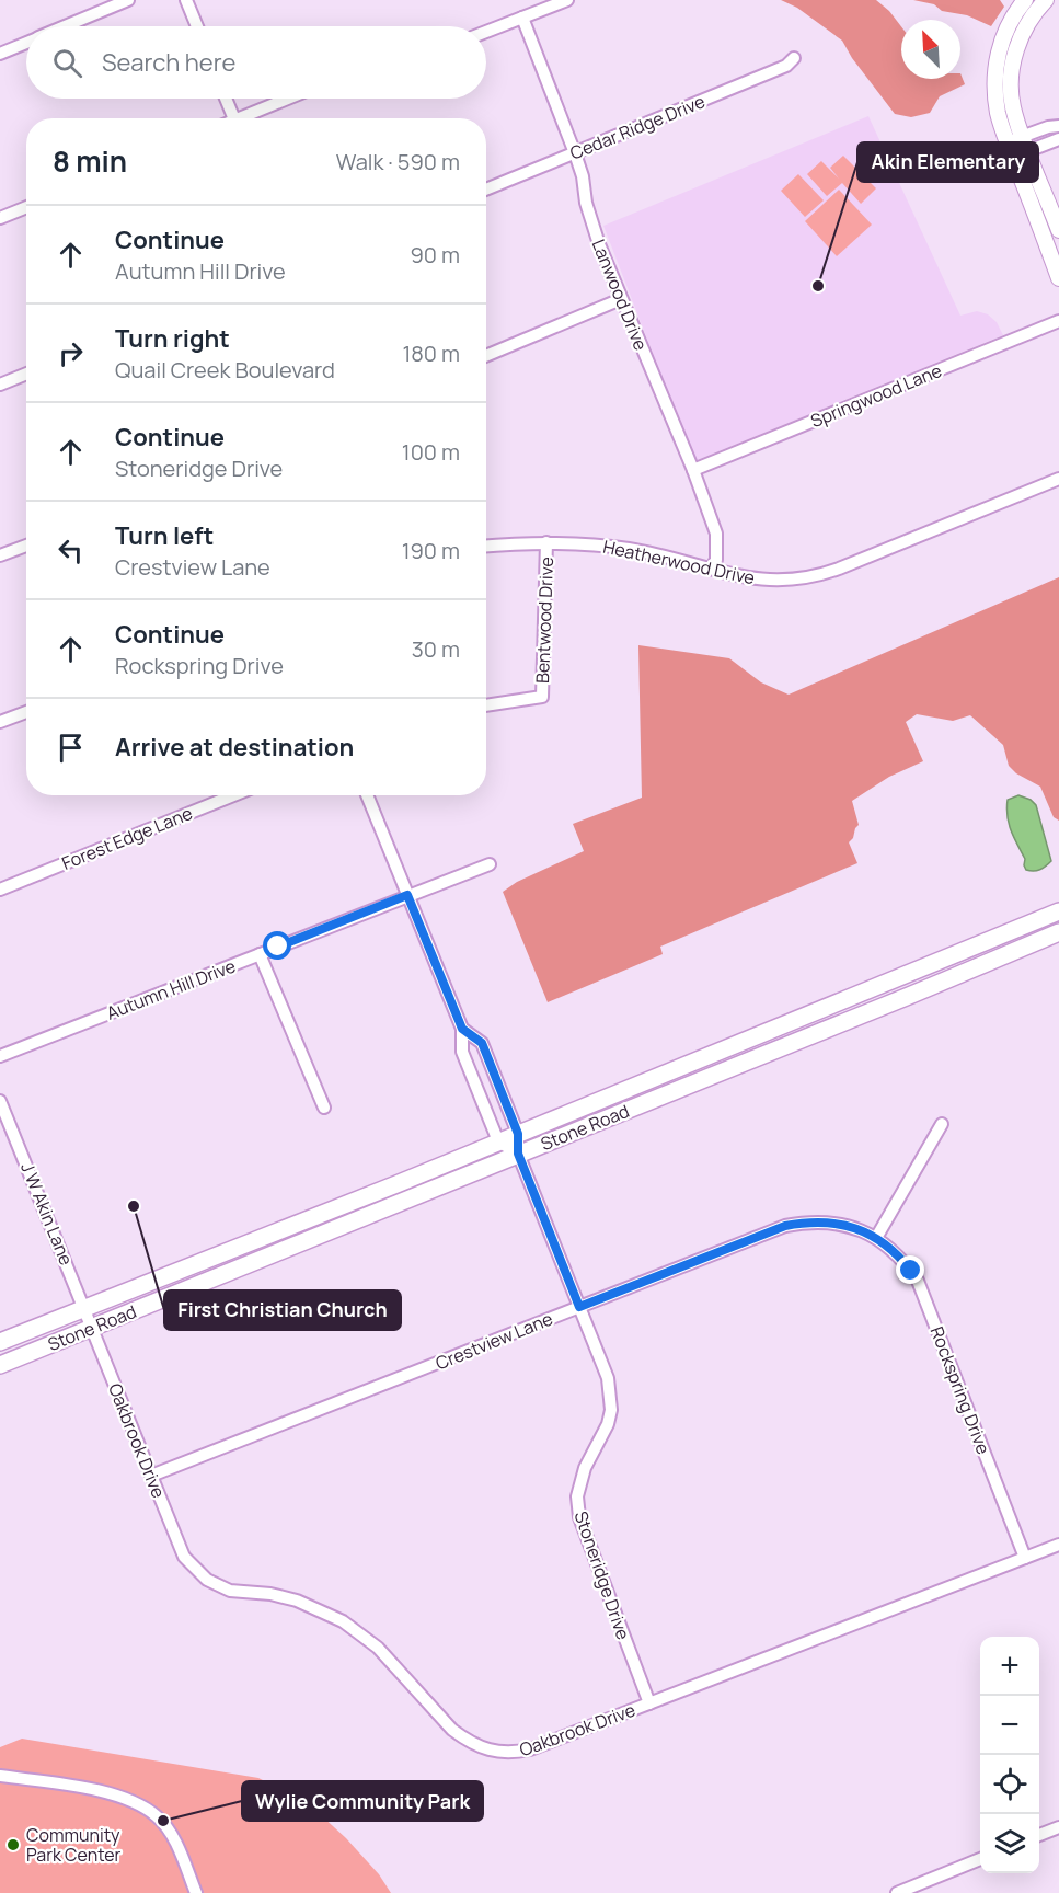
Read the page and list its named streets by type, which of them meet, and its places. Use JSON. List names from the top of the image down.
{
  "streets": {
    "main road": ["Stone Road"],
    "street": [
      "Cedar Ridge Drive",
      "Lanwood Drive",
      "Springwood Lane",
      "Heatherwood Drive",
      "Bentwood Drive",
      "Forest Edge Lane",
      "Autumn Hill Drive",
      "J W Akin Lane",
      "Crestview Lane",
      "Rockspring Drive",
      "Oakbrook Drive",
      "Stoneridge Drive"
    ]
  },
  "crossings": [
    ["Cedar Ridge Drive", "Lanwood Drive"],
    ["Lanwood Drive", "Springwood Lane"],
    ["Lanwood Drive", "Heatherwood Drive"],
    ["Heatherwood Drive", "Bentwood Drive"],
    ["Stone Road", "J W Akin Lane"],
    ["Stone Road", "Oakbrook Drive"],
    ["Stone Road", "Stoneridge Drive"],
    ["J W Akin Lane", "Oakbrook Drive"],
    ["Crestview Lane", "Rockspring Drive"],
    ["Crestview Lane", "Oakbrook Drive"],
    ["Crestview Lane", "Stoneridge Drive"],
    ["Rockspring Drive", "Oakbrook Drive"],
    ["Oakbrook Drive", "Stoneridge Drive"]
  ],
  "places": [
    "Akin Elementary",
    "First Christian Church",
    "Wylie Community Park",
    "Community Park Center"
  ],
  "north": "top left",
  "page": {
    "search": "Search here",
    "heading": ["8 min", "Walk · 590 m"],
    "list": [
      ["Continue", "Autumn Hill Drive", "90 m"],
      ["Turn right", "Quail Creek Boulevard", "180 m"],
      ["Continue", "Stoneridge Drive", "100 m"],
      ["Turn left", "Crestview Lane", "190 m"],
      ["Continue", "Rockspring Drive", "30 m"],
      "Arrive at destination"
    ],
    "map_buttons": ["+", "−"]
  }
}
